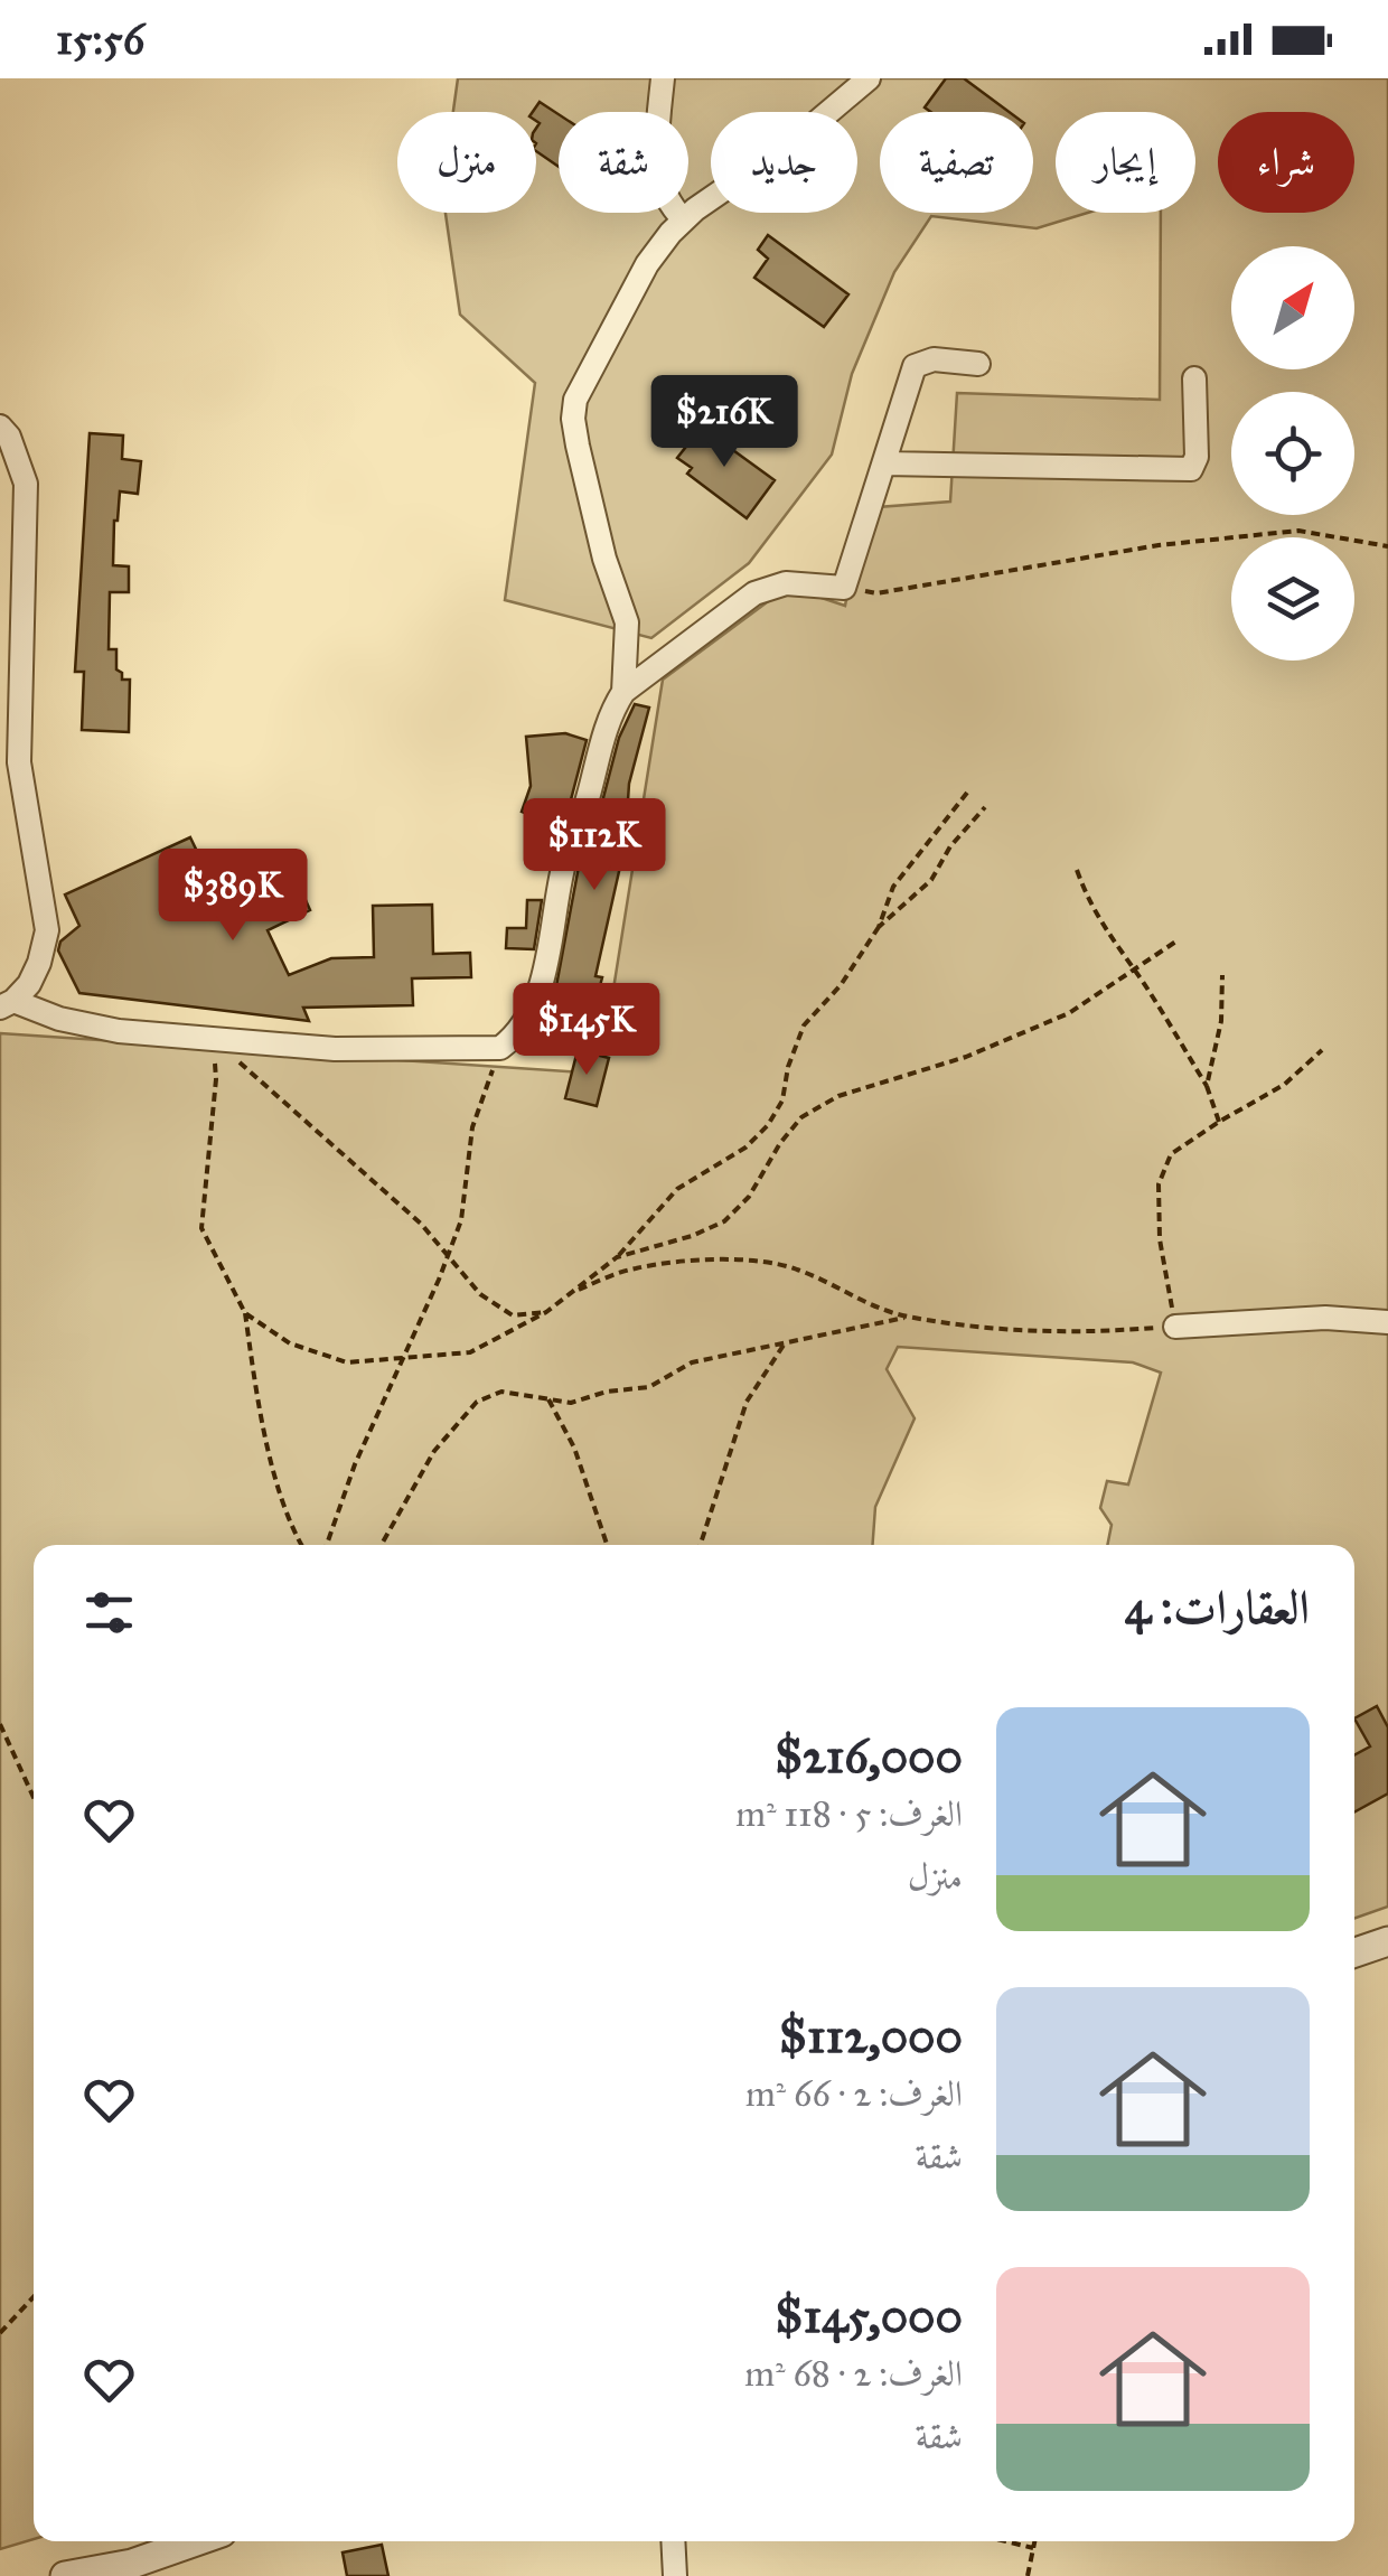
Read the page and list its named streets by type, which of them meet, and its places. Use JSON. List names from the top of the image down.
{
  "north": "top right",
  "page": {
    "status": "15:56",
    "chip": [
      "شراء",
      "إيجار",
      "تصفية",
      "جديد",
      "شقة",
      "منزل"
    ],
    "price": [
      "$216K",
      "$112K",
      "$389K",
      "$145K"
    ],
    "heading": "العقارات: 4",
    "list": [
      {
        "name": "$216,000",
        "note": "الغرف: 5 · 118 m² · منزل"
      },
      {
        "name": "$112,000",
        "note": "الغرف: 2 · 66 m² · شقة"
      },
      {
        "name": "$145,000",
        "note": "الغرف: 2 · 68 m² · شقة"
      }
    ]
  }
}
